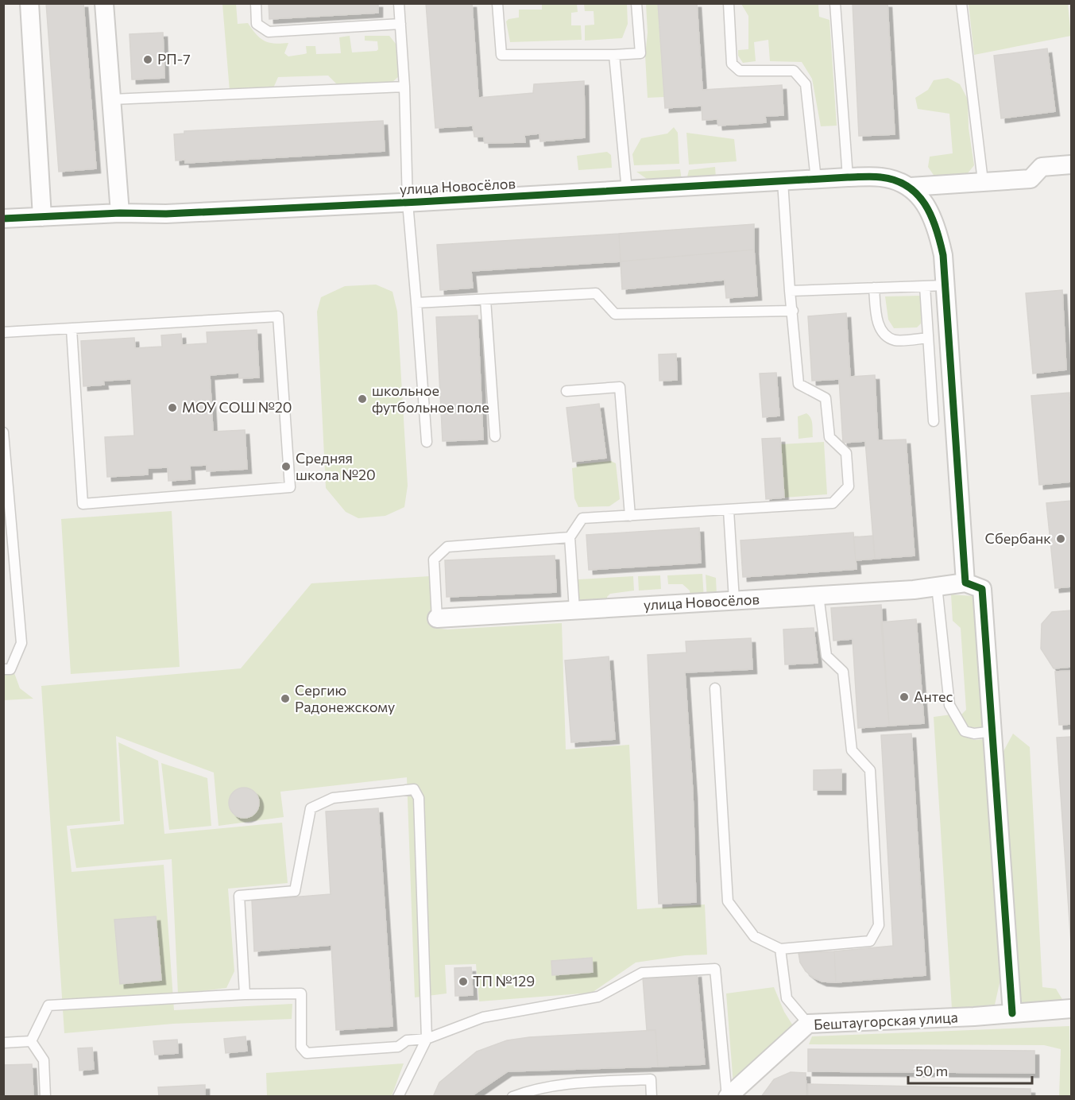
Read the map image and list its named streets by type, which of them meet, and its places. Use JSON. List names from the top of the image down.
{
  "streets": {
    "street": ["улица Новосёлов", "Бештаугорская улица"]
  },
  "places": [
    "РП-7",
    "школьное футбольное поле",
    "МОУ СОШ №20",
    "Средняя школа №20",
    "Сбербанк",
    "Антес",
    "Сергию Радонежскому",
    "ТП №129"
  ],
  "scale_bar": "50 m"
}
